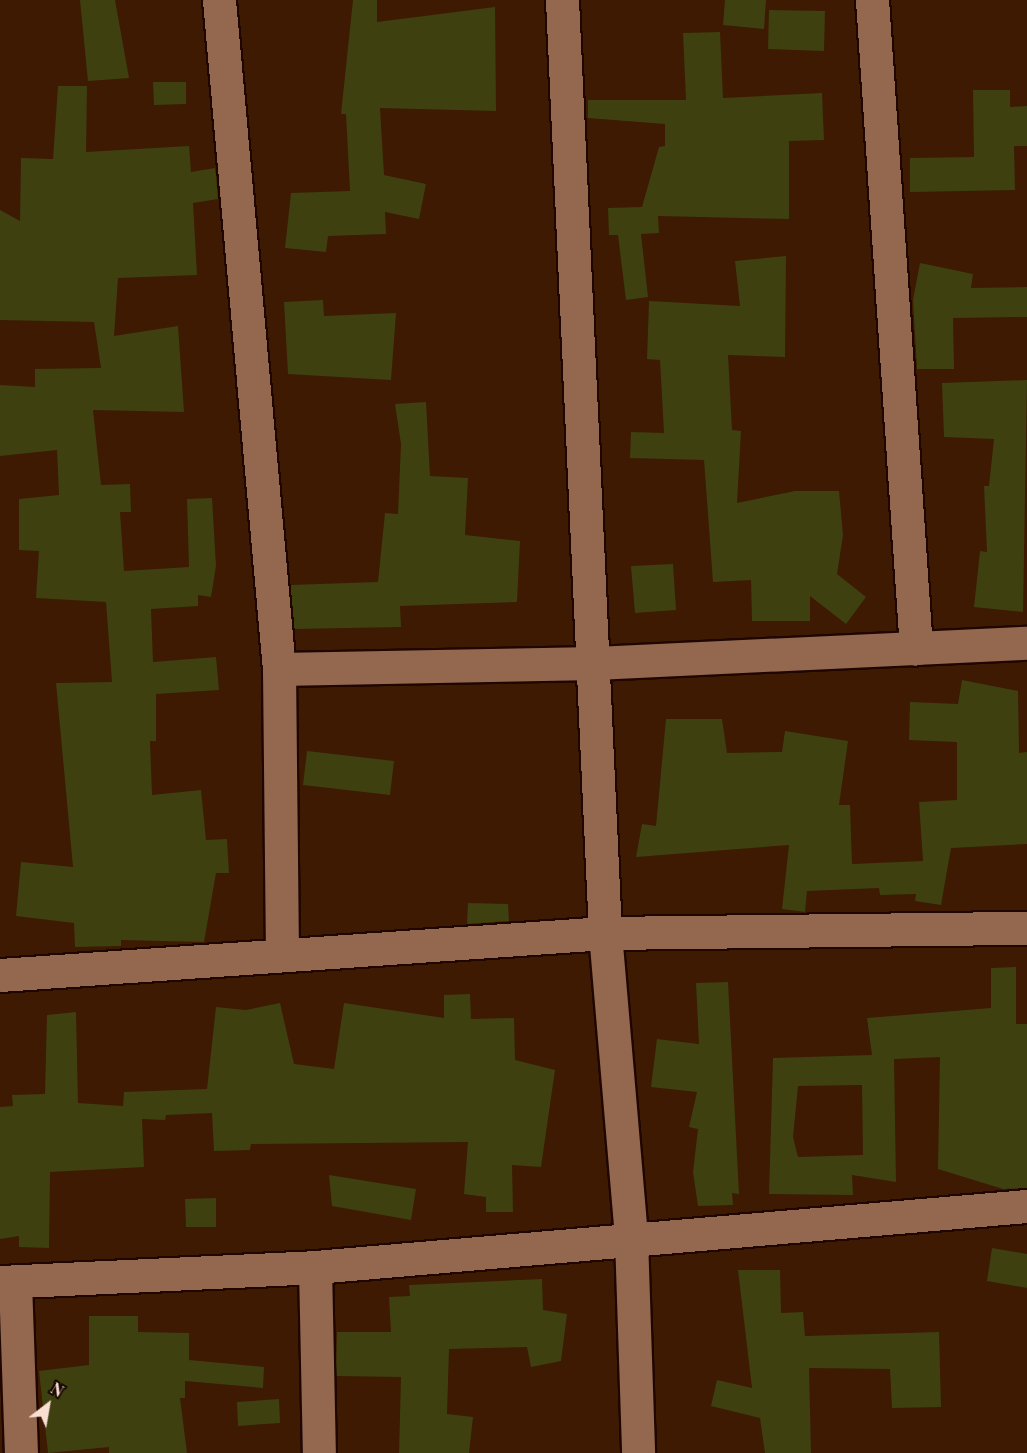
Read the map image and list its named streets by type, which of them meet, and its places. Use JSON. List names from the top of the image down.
{
  "north": "top right"
}
